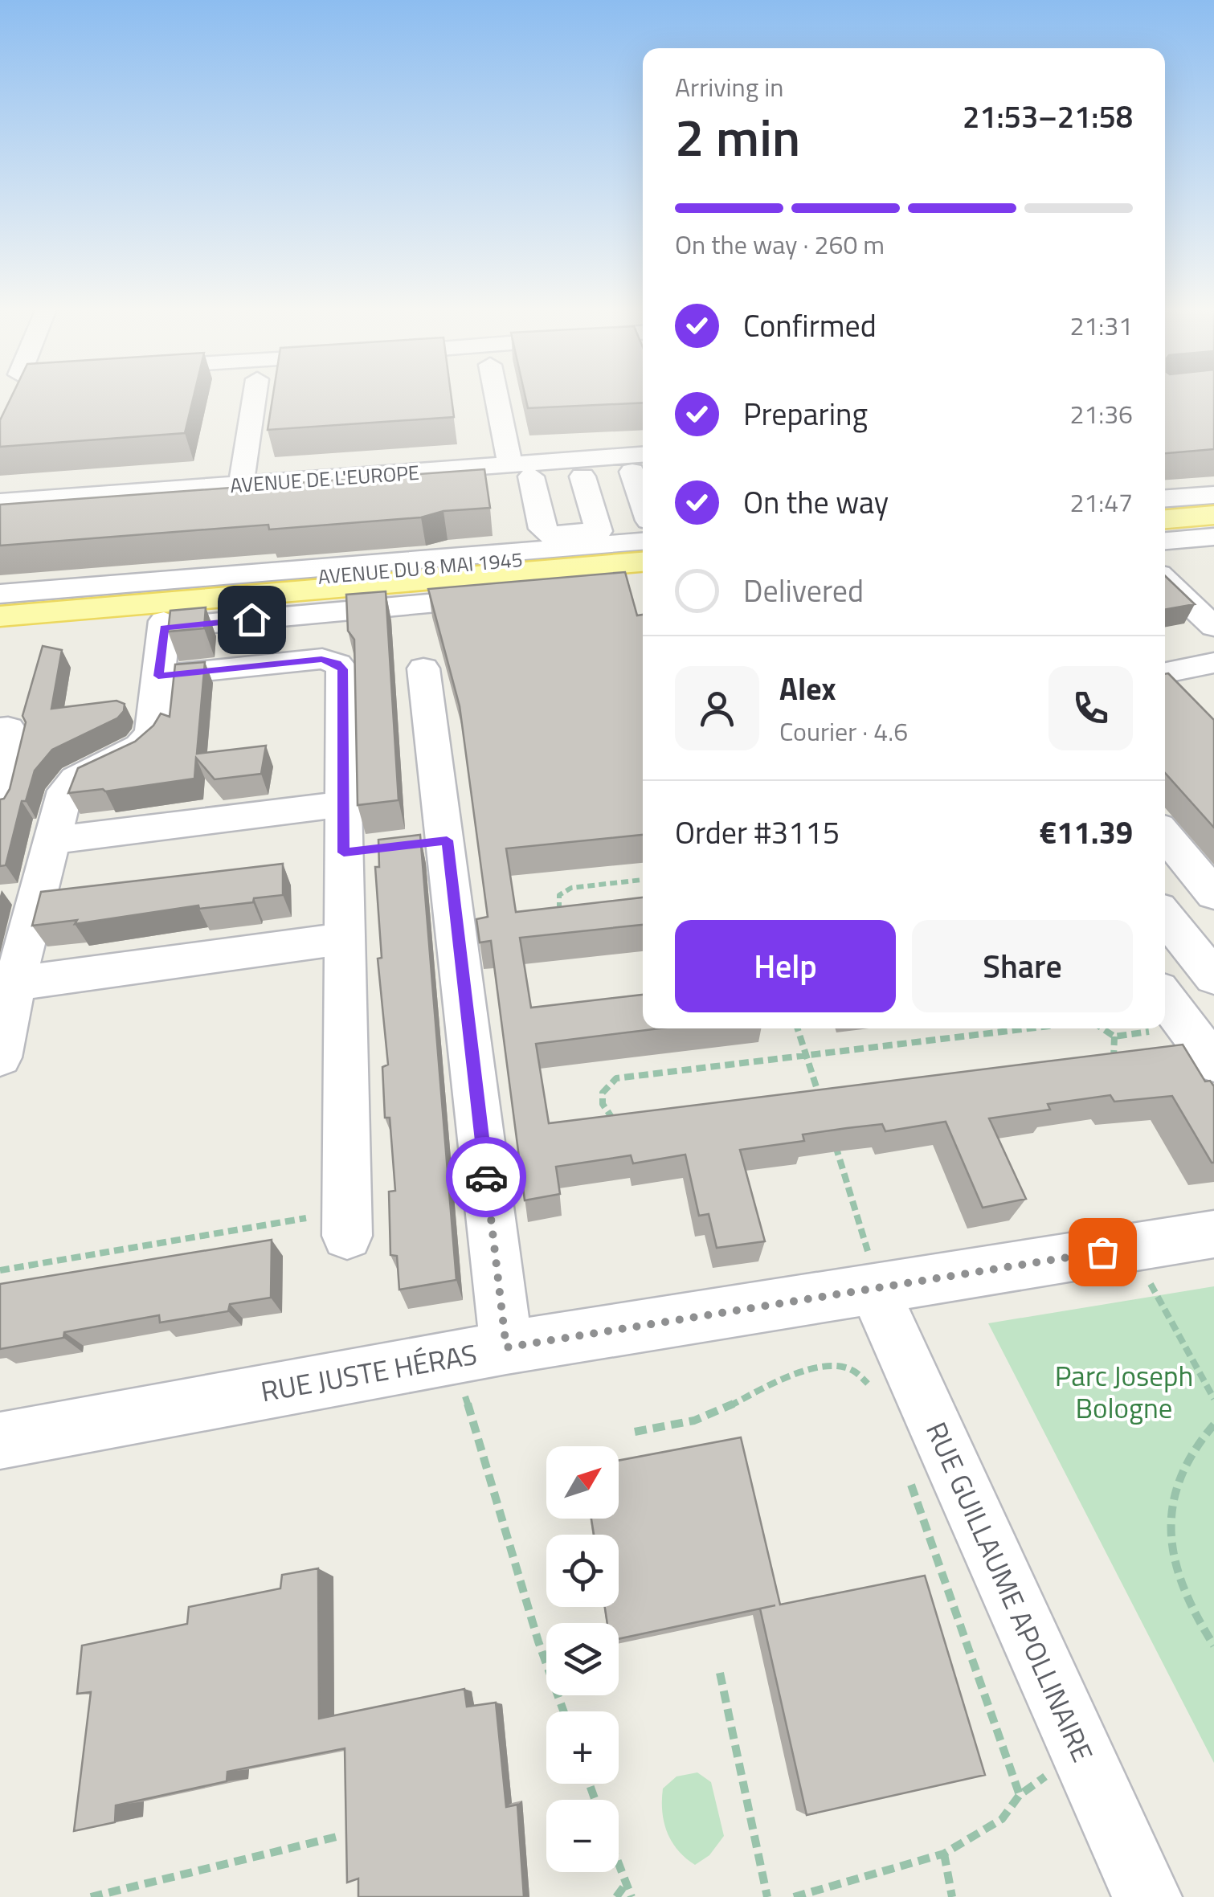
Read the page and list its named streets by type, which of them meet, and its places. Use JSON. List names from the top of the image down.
{
  "streets": {
    "main road": ["AVENUE DU 8 MAI 1945"],
    "street": ["AVENUE DE L'EUROPE", "RUE JUSTE HÉRAS", "RUE GUILLAUME APOLLINAIRE"]
  },
  "crossings": [
    ["RUE JUSTE HÉRAS", "RUE GUILLAUME APOLLINAIRE"]
  ],
  "parks": ["Parc Joseph Bologne"],
  "north": "top right",
  "page": {
    "heading": ["2 min", "Arriving in", "21:53–21:58"],
    "panel": [
      "Alex",
      "Courier · 4.6",
      "Order #3115",
      "€11.39"
    ],
    "bar": "On the way · 260 m",
    "list": [
      ["Confirmed", "21:31"],
      ["Preparing", "21:36"],
      ["On the way", "21:47"],
      "Delivered"
    ],
    "buttons": ["Help", "Share"],
    "map_buttons": ["+", "−"]
  }
}
